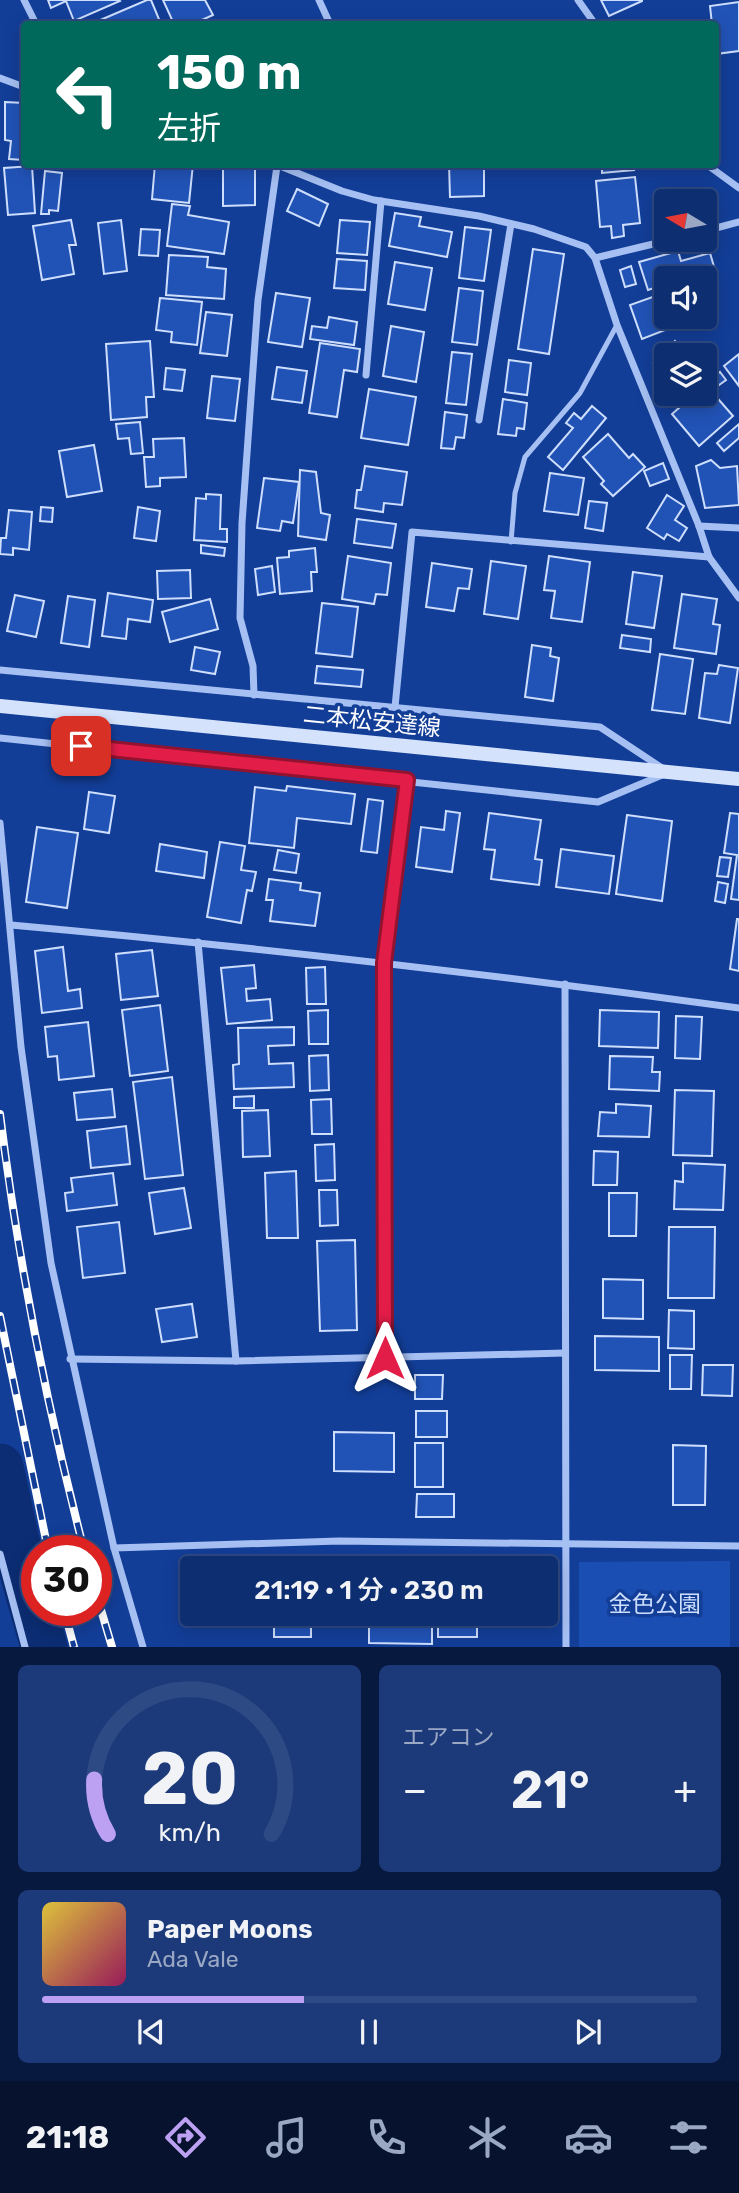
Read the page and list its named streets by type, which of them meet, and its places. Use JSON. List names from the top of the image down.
{
  "streets": {
    "main road": ["二本松安達線"]
  },
  "parks": ["金色公園"],
  "north": "left",
  "page": {
    "turn": ["150 m", "左折"],
    "limit": "30",
    "trip": "21:19 · 1 分 · 230 m",
    "tile": "エアコン",
    "heat": ["−", "21°", "+"],
    "song": ["Paper Moons", "Ada Vale"],
    "tabs": "21:18",
    "gauge": ["20", "km/h"]
  }
}
